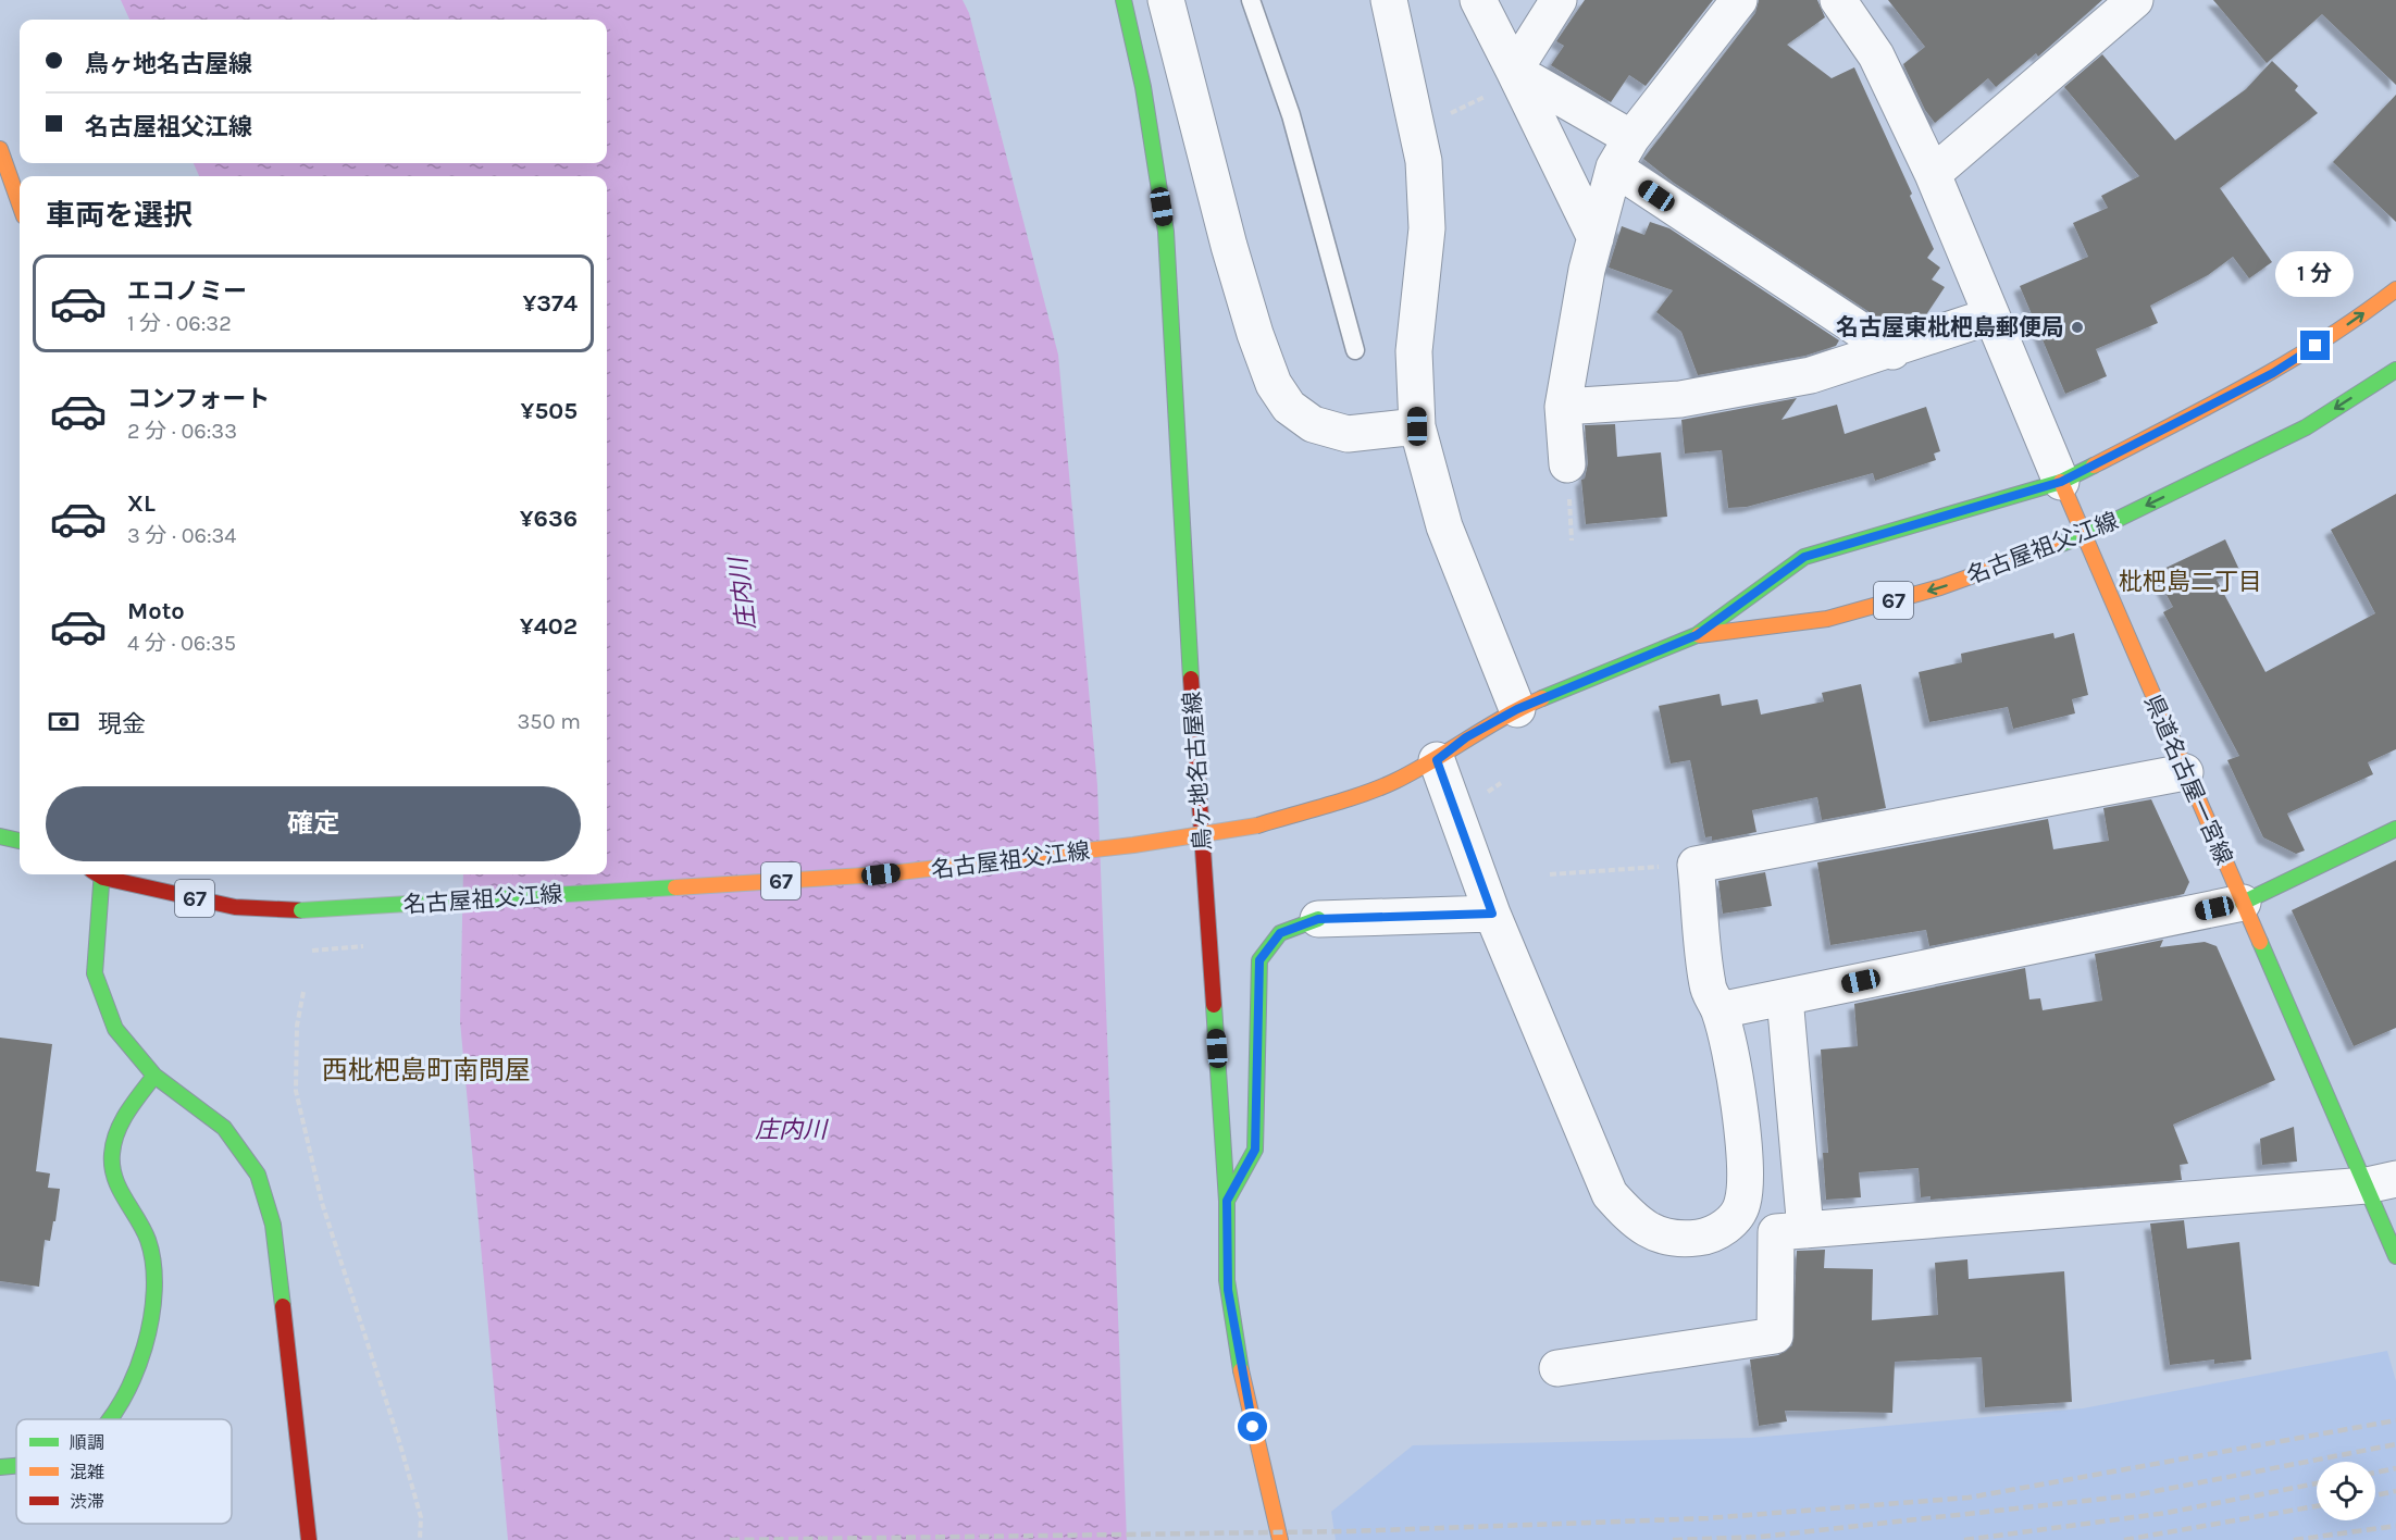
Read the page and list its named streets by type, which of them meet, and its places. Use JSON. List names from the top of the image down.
{
  "streets": {
    "main road": [
      "名古屋祖父江線",
      "67",
      "鳥ヶ地名古屋線",
      "県道名古屋一宮線"
    ]
  },
  "crossings": [
    ["名古屋祖父江線", "県道名古屋一宮線"]
  ],
  "districts": ["枇杷島二丁目", "西枇杷島町南問屋"],
  "water": ["庄内川"],
  "places": ["名古屋東枇杷島郵便局"],
  "legend": ["順調", "混雑", "渋滞"],
  "page": {
    "banner": ["鳥ヶ地名古屋線", "名古屋祖父江線"],
    "heading": "車両を選択",
    "bubble": "1 分",
    "list": [
      {
        "name": "エコノミー",
        "note": "1 分 · 06:32",
        "value": "¥374"
      },
      {
        "name": "コンフォート",
        "note": "2 分 · 06:33",
        "value": "¥505"
      },
      {
        "name": "XL",
        "note": "3 分 · 06:34",
        "value": "¥636"
      },
      {
        "name": "Moto",
        "note": "4 分 · 06:35",
        "value": "¥402"
      }
    ],
    "pay": ["現金", "350 m"],
    "buttons": "確定"
  }
}
